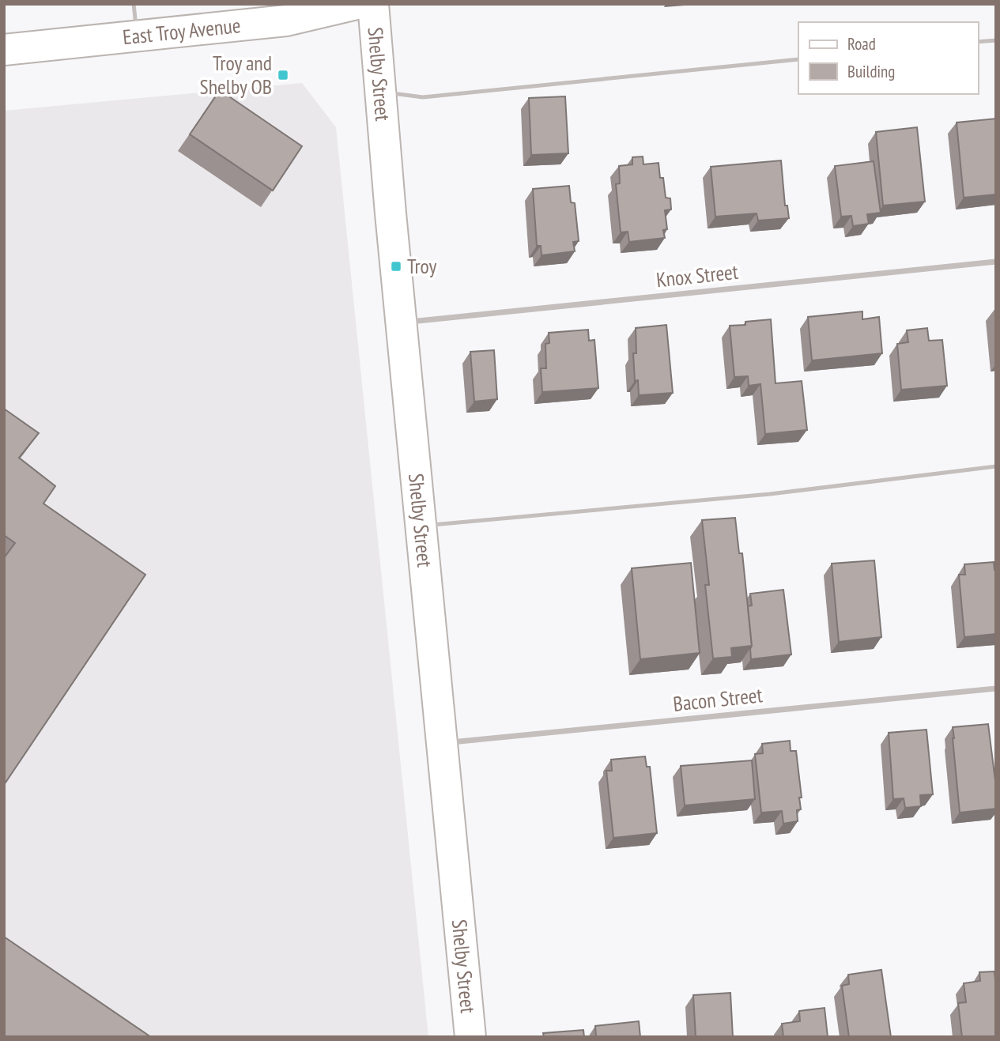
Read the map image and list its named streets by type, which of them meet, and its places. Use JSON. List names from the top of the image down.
{
  "streets": {
    "main road": ["East Troy Avenue", "Shelby Street"],
    "street": ["Knox Street", "Bacon Street"]
  },
  "crossings": [
    ["Shelby Street", "Knox Street"],
    ["Shelby Street", "Bacon Street"]
  ],
  "places": {
    "transit": ["Troy and Shelby OB", "Troy"]
  },
  "legend": ["Road", "Building"]
}
